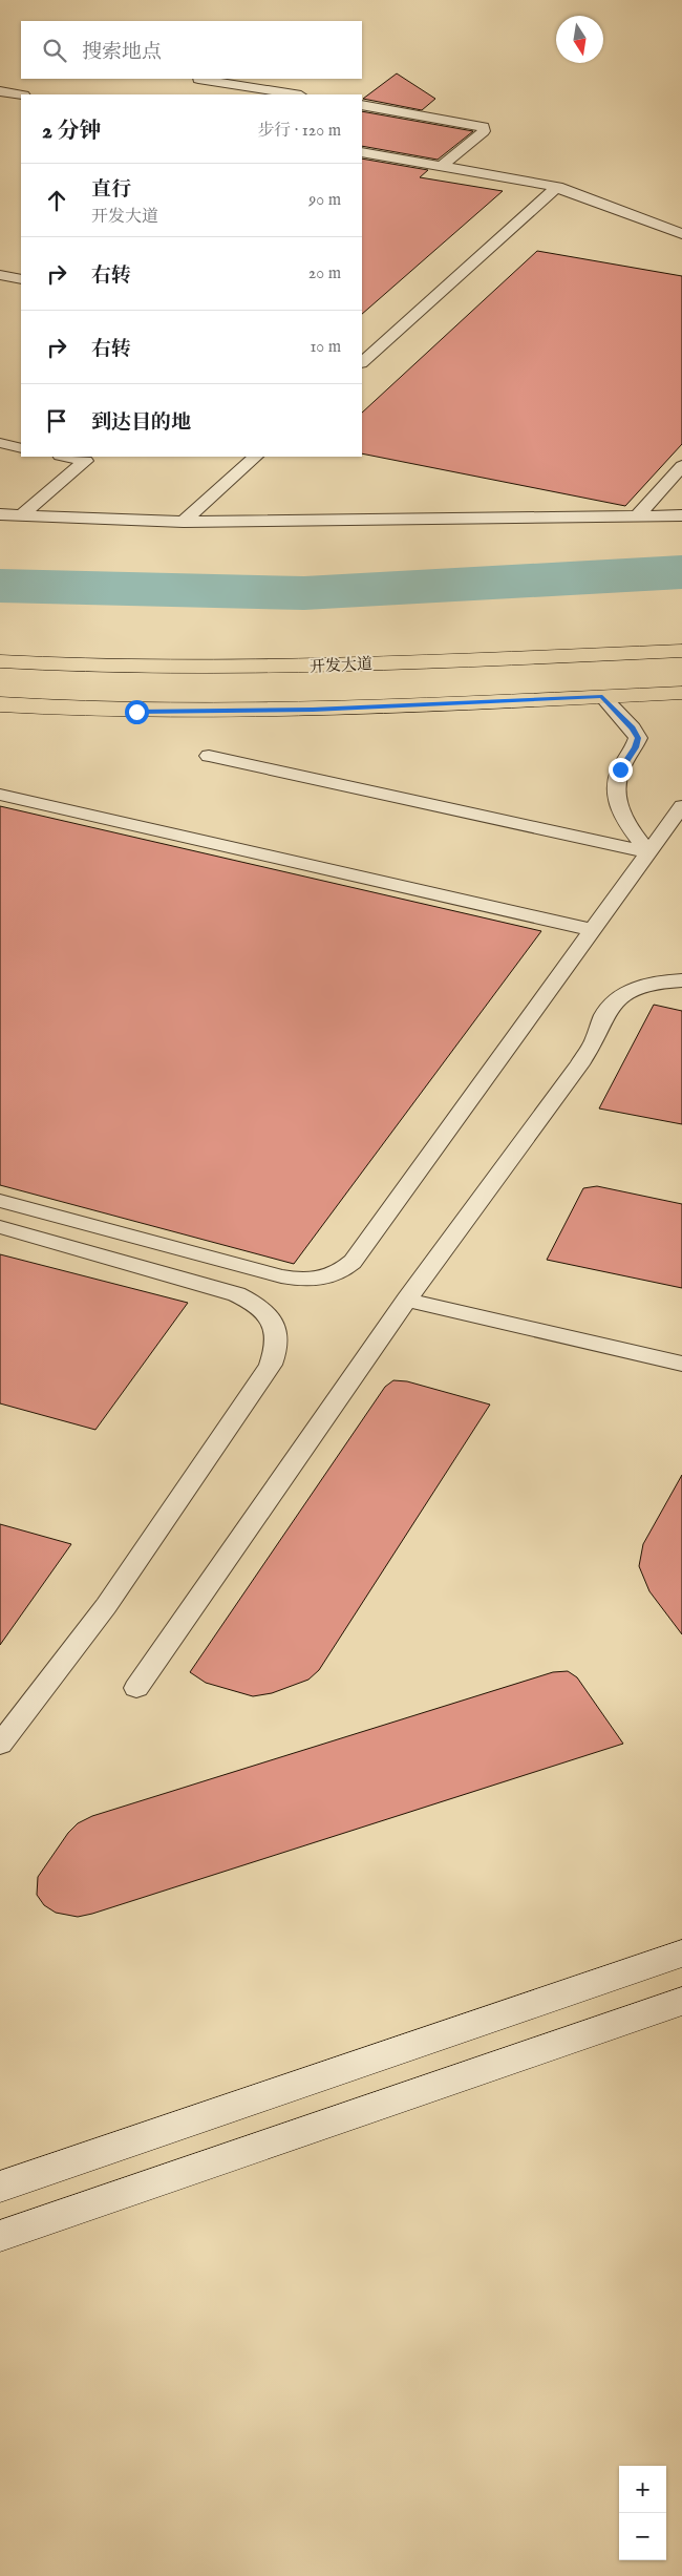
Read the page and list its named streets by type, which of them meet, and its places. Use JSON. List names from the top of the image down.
{
  "streets": {
    "main road": ["开发大道"]
  },
  "north": "bottom",
  "page": {
    "search": "搜索地点",
    "heading": ["2 分钟", "步行 · 120 m"],
    "list": [
      ["直行", "开发大道", "90 m"],
      ["右转", "20 m"],
      ["右转", "10 m"],
      "到达目的地"
    ],
    "map_buttons": ["+", "−"]
  }
}
